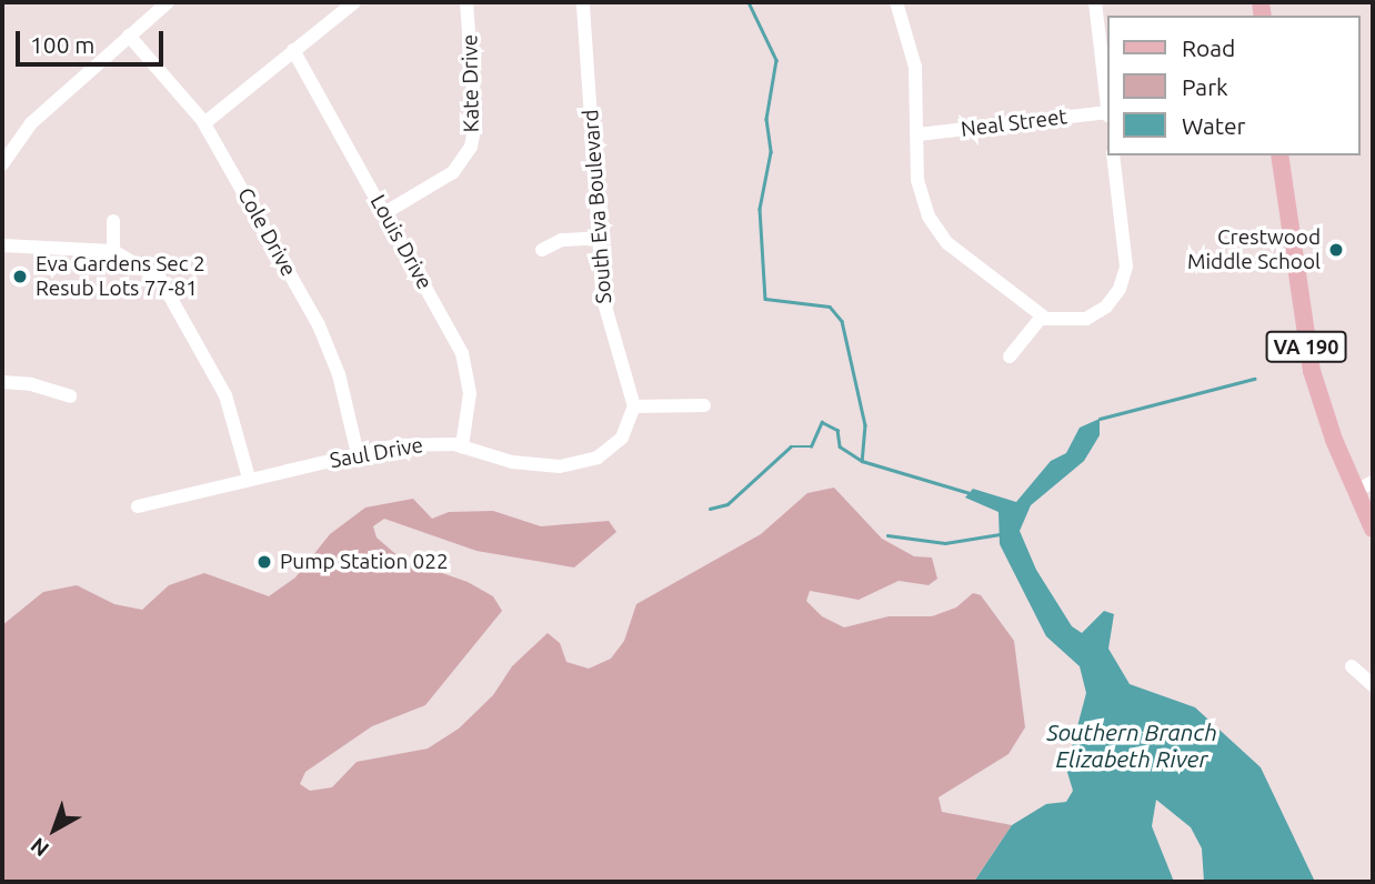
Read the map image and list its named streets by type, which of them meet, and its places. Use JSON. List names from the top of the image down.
{
  "streets": {
    "main road": ["VA 190"],
    "street": [
      "Kate Drive",
      "Neal Street",
      "South Eva Boulevard",
      "Cole Drive",
      "Louis Drive",
      "Saul Drive"
    ]
  },
  "crossings": [
    ["Kate Drive", "Louis Drive"],
    ["South Eva Boulevard", "Saul Drive"],
    ["Cole Drive", "Saul Drive"],
    ["Louis Drive", "Saul Drive"]
  ],
  "water": ["Southern Branch Elizabeth River"],
  "places": ["Crestwood Middle School", "Eva Gardens Sec 2 Resub Lots 77-81", "Pump Station 022"],
  "legend": ["Road", "Park", "Water"],
  "scale_bar": "100 m",
  "north": "bottom left"
}
